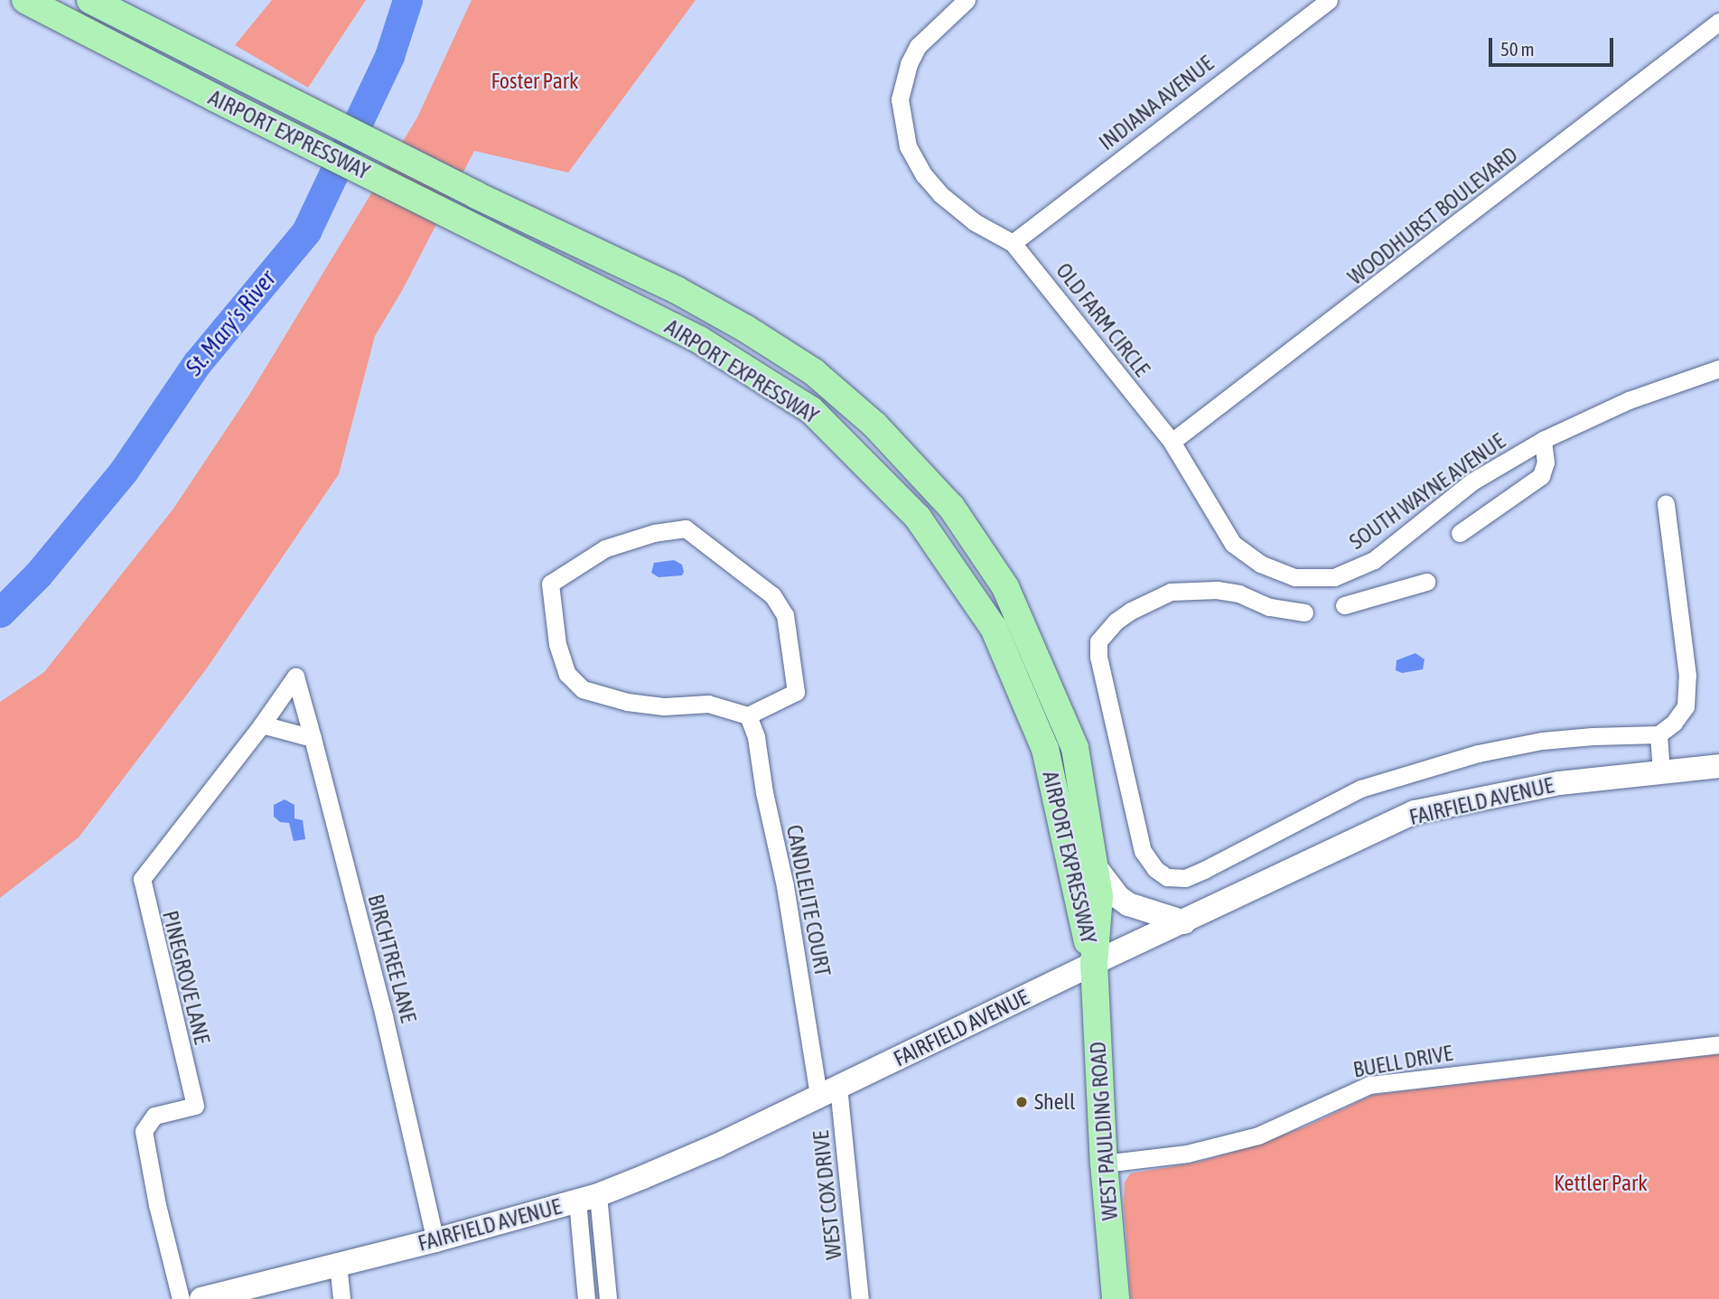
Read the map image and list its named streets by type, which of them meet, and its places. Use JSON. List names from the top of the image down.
{
  "streets": {
    "main road": ["AIRPORT EXPRESSWAY", "FAIRFIELD AVENUE", "WEST PAULDING ROAD"],
    "street": [
      "INDIANA AVENUE",
      "WOODHURST BOULEVARD",
      "OLD FARM CIRCLE",
      "SOUTH WAYNE AVENUE",
      "CANDLELITE COURT",
      "BIRCHTREE LANE",
      "PINEGROVE LANE",
      "BUELL DRIVE",
      "WEST COX DRIVE"
    ]
  },
  "crossings": [
    ["INDIANA AVENUE", "OLD FARM CIRCLE"],
    ["AIRPORT EXPRESSWAY", "FAIRFIELD AVENUE"],
    ["AIRPORT EXPRESSWAY", "WEST PAULDING ROAD"],
    ["WOODHURST BOULEVARD", "OLD FARM CIRCLE"],
    ["OLD FARM CIRCLE", "SOUTH WAYNE AVENUE"],
    ["FAIRFIELD AVENUE", "CANDLELITE COURT"],
    ["FAIRFIELD AVENUE", "BIRCHTREE LANE"],
    ["FAIRFIELD AVENUE", "WEST PAULDING ROAD"],
    ["FAIRFIELD AVENUE", "WEST COX DRIVE"],
    ["CANDLELITE COURT", "WEST COX DRIVE"],
    ["BIRCHTREE LANE", "PINEGROVE LANE"],
    ["BUELL DRIVE", "WEST PAULDING ROAD"]
  ],
  "water": ["St. Mary's River"],
  "parks": ["Foster Park", "Kettler Park"],
  "places": ["Shell"],
  "scale_bar": "50 m"
}
